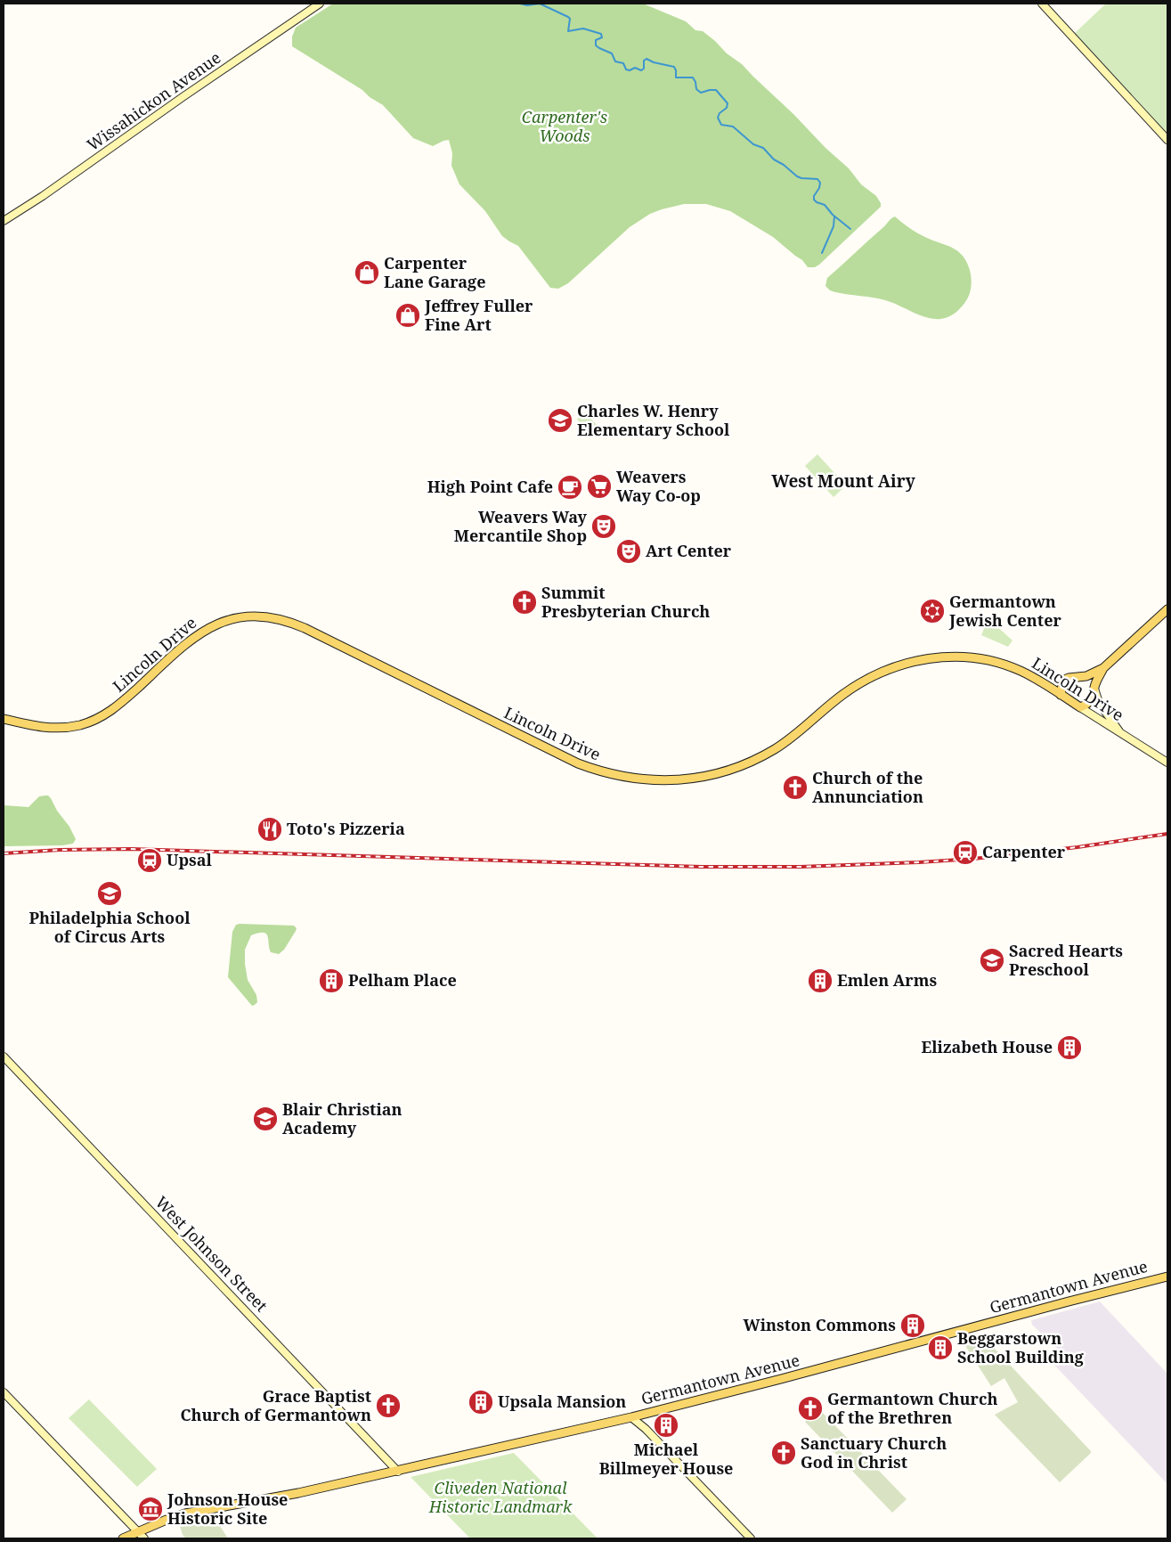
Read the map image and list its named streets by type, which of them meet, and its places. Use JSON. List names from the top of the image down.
{
  "streets": {
    "main road": ["Lincoln Drive", "Germantown Avenue"],
    "street": ["Wissahickon Avenue", "West Johnson Street"]
  },
  "crossings": [
    ["West Johnson Street", "Germantown Avenue"]
  ],
  "districts": ["West Mount Airy"],
  "parks": ["Carpenter's Woods", "Cliveden National Historic Landmark"],
  "places": {
    "shop": ["Carpenter Lane Garage", "Jeffrey Fuller Fine Art"],
    "school or university": [
      "Charles W. Henry Elementary School",
      "Philadelphia School of Circus Arts",
      "Sacred Hearts Preschool",
      "Blair Christian Academy"
    ],
    "supermarket": ["Weavers Way Co‑op"],
    "cafe": ["High Point Cafe"],
    "theatre": ["Weavers Way Mercantile Shop", "Art Center"],
    "church": [
      "Summit Presbyterian Church",
      "Church of the Annunciation",
      "Grace Baptist Church of Germantown",
      "Germantown Church of the Brethren",
      "Sanctuary Church God in Christ"
    ],
    "synagogue": ["Germantown Jewish Center"],
    "restaurant": ["Toto's Pizzeria"],
    "station": ["Carpenter", "Upsal"],
    "building": [
      "Pelham Place",
      "Emlen Arms",
      "Elizabeth House",
      "Winston Commons",
      "Beggarstown School Building",
      "Upsala Mansion",
      "Michael Billmeyer House"
    ],
    "museum": ["Johnson House Historic Site"]
  }
}
